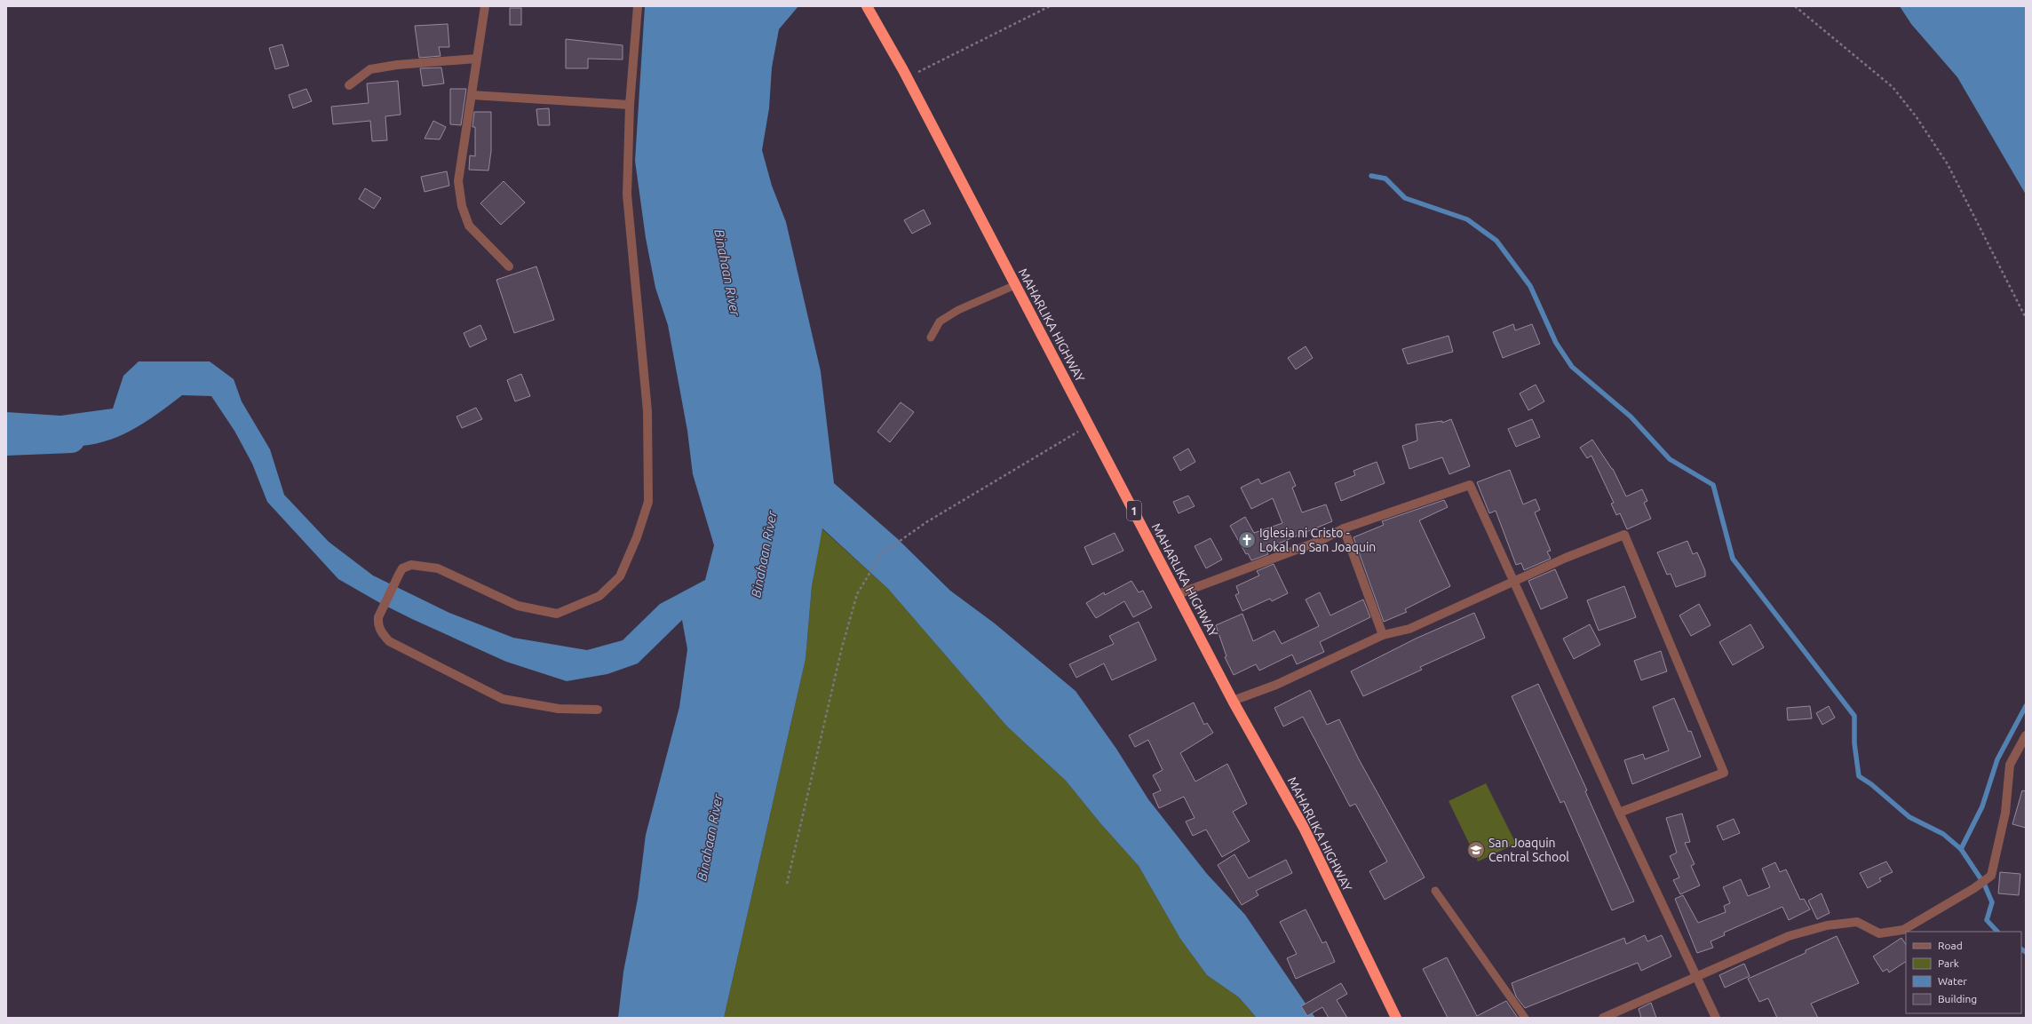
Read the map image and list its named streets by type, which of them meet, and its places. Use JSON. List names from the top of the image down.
{
  "streets": {
    "highway": ["MAHARLIKA HIGHWAY", "1"]
  },
  "water": ["Binahaan River"],
  "places": {
    "church": ["Iglesia ni Cristo - Lokal ng San Joaquin"],
    "school or university": ["San Joaquin Central School"]
  },
  "legend": [
    "Road",
    "Park",
    "Water",
    "Building"
  ]
}
